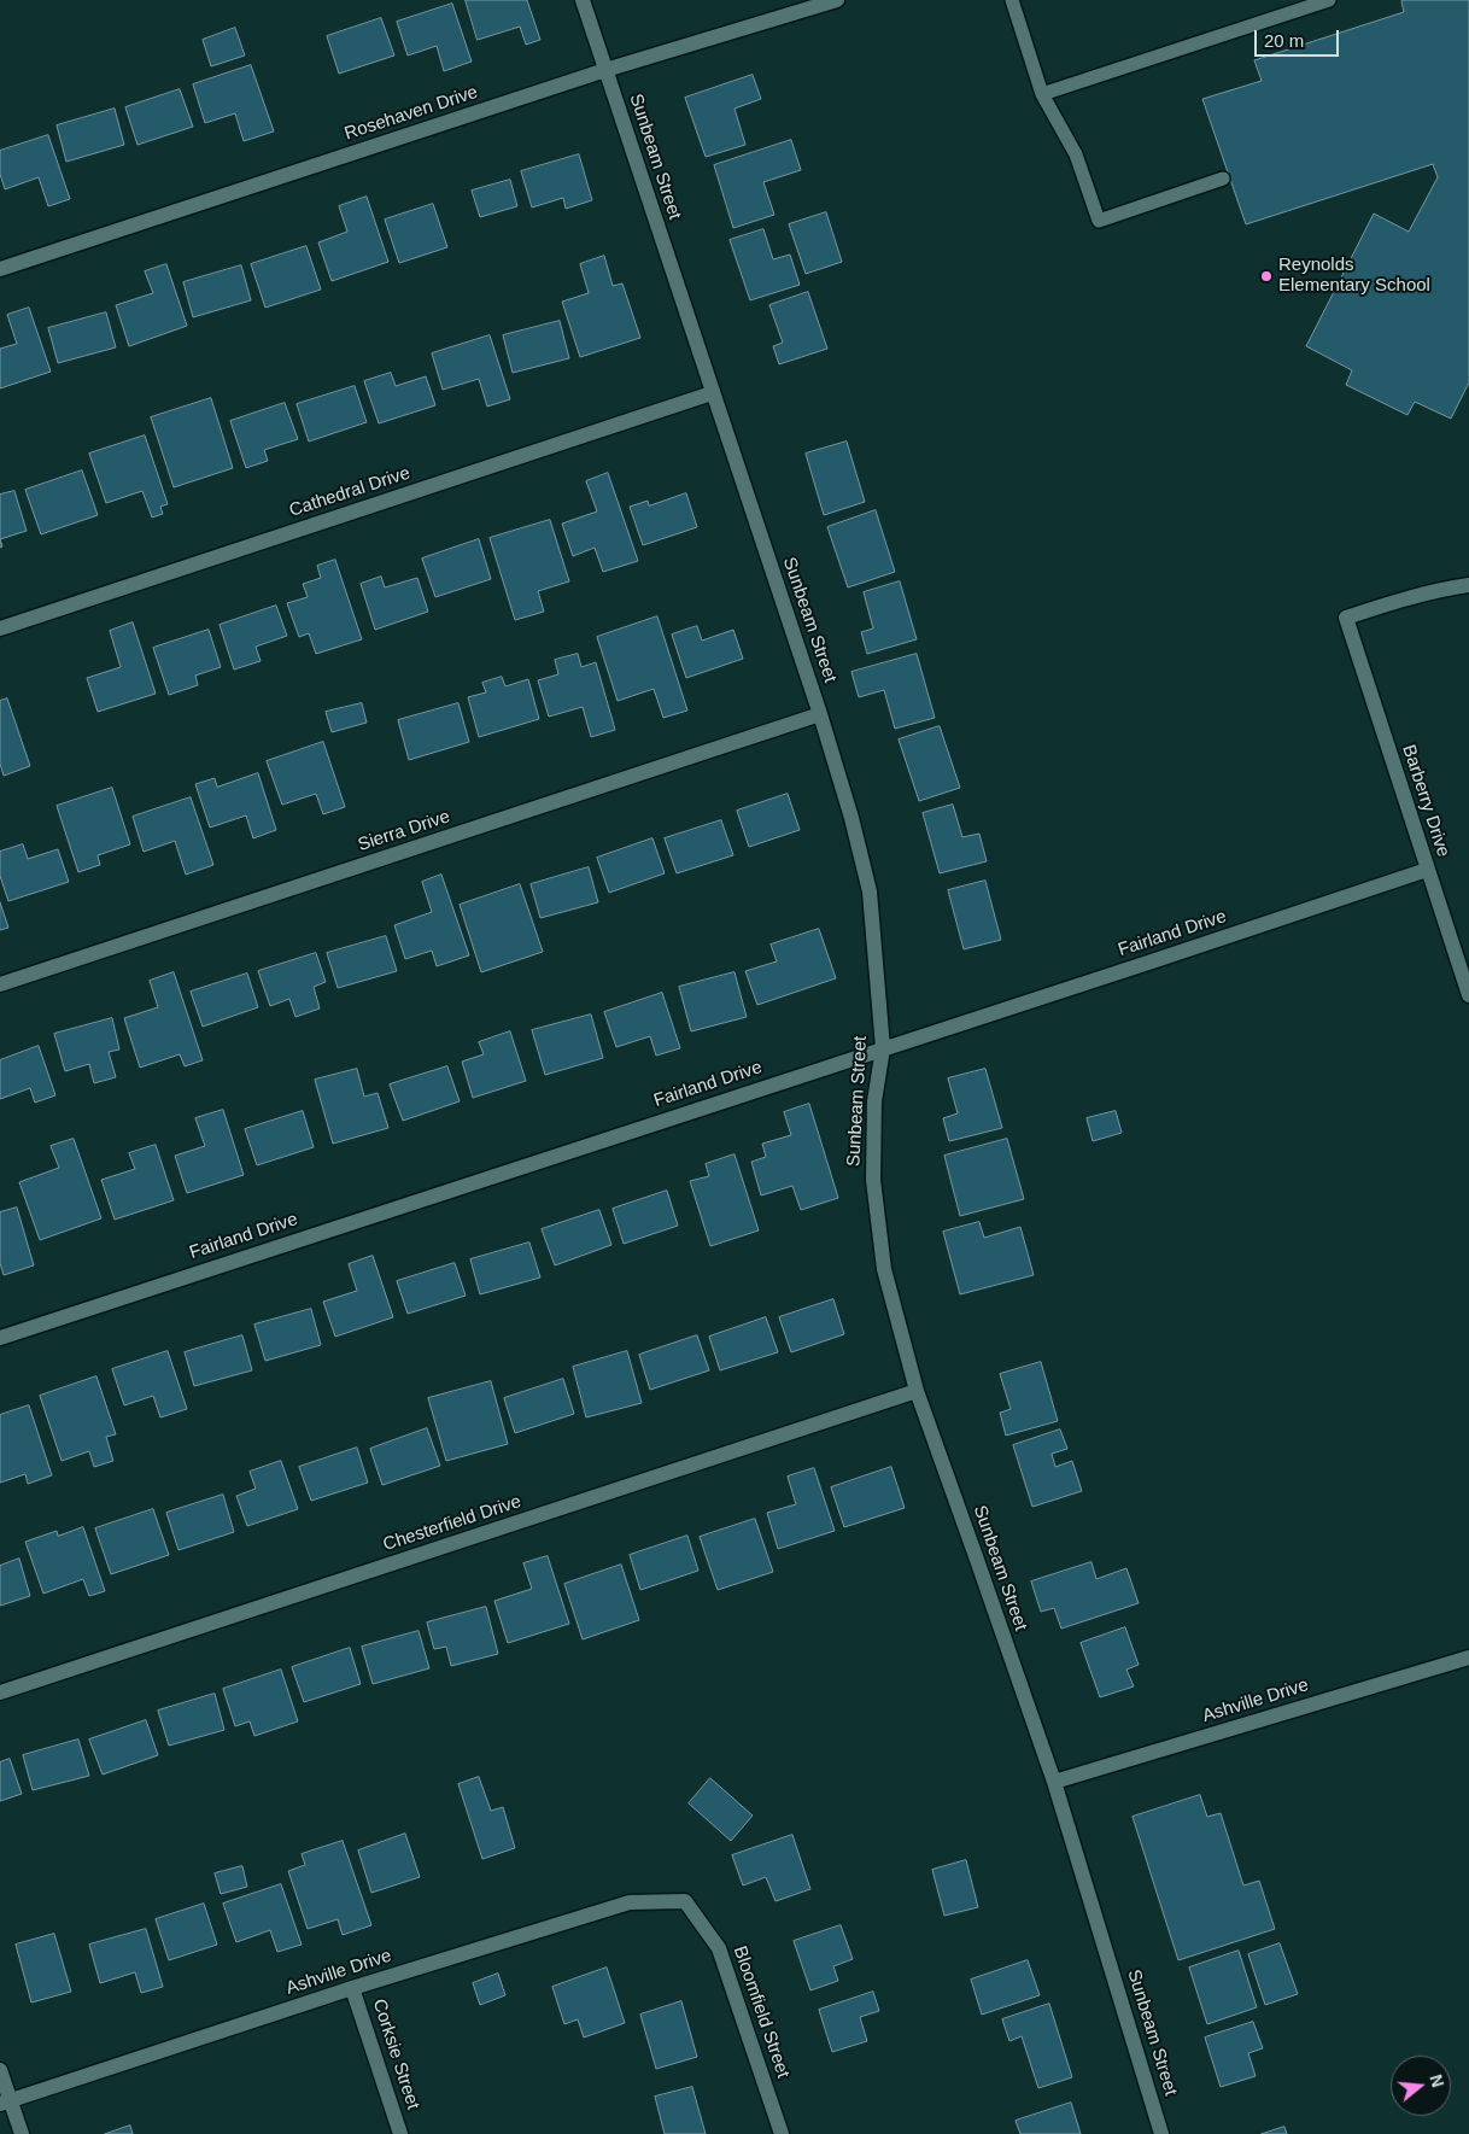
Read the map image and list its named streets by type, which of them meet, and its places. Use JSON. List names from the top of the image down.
{
  "streets": {
    "street": [
      "Rosehaven Drive",
      "Sunbeam Street",
      "Cathedral Drive",
      "Barberry Drive",
      "Sierra Drive",
      "Fairland Drive",
      "Chesterfield Drive",
      "Ashville Drive",
      "Bloomfield Street",
      "Corksie Street"
    ]
  },
  "crossings": [
    ["Rosehaven Drive", "Sunbeam Street"],
    ["Sunbeam Street", "Cathedral Drive"],
    ["Sunbeam Street", "Sierra Drive"],
    ["Sunbeam Street", "Fairland Drive"],
    ["Sunbeam Street", "Chesterfield Drive"],
    ["Sunbeam Street", "Ashville Drive"],
    ["Barberry Drive", "Fairland Drive"],
    ["Ashville Drive", "Bloomfield Street"],
    ["Ashville Drive", "Corksie Street"]
  ],
  "places": ["Reynolds Elementary School"],
  "scale_bar": "20 m",
  "north": "right"
}
